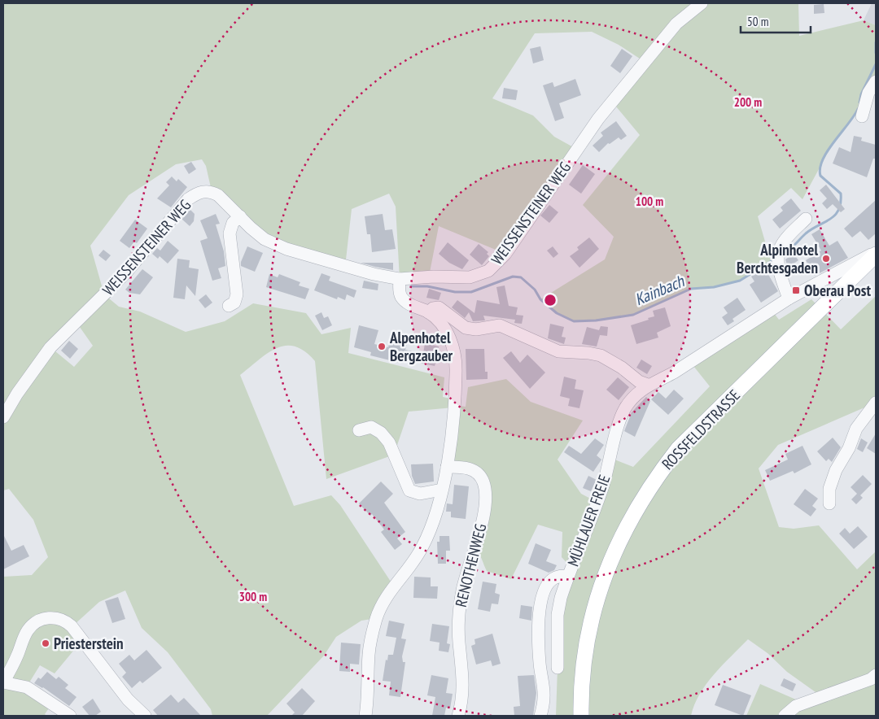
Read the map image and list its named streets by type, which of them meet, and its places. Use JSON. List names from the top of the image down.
{
  "streets": {
    "main road": ["ROSSFELDSTRASSE"],
    "street": ["WEISSENSTEINER WEG", "MÜHLAUER FREIE", "RENOTHENWEG"]
  },
  "crossings": [
    ["ROSSFELDSTRASSE", "MÜHLAUER FREIE"]
  ],
  "water": ["Kainbach"],
  "places": {
    "other": ["Alpinhotel Berchtesgaden", "Alpenhotel Bergzauber", "Priesterstein"],
    "transit": ["Oberau Post"]
  },
  "scale_bar": "50 m",
  "rings": ["200 m", "100 m", "300 m"]
}
